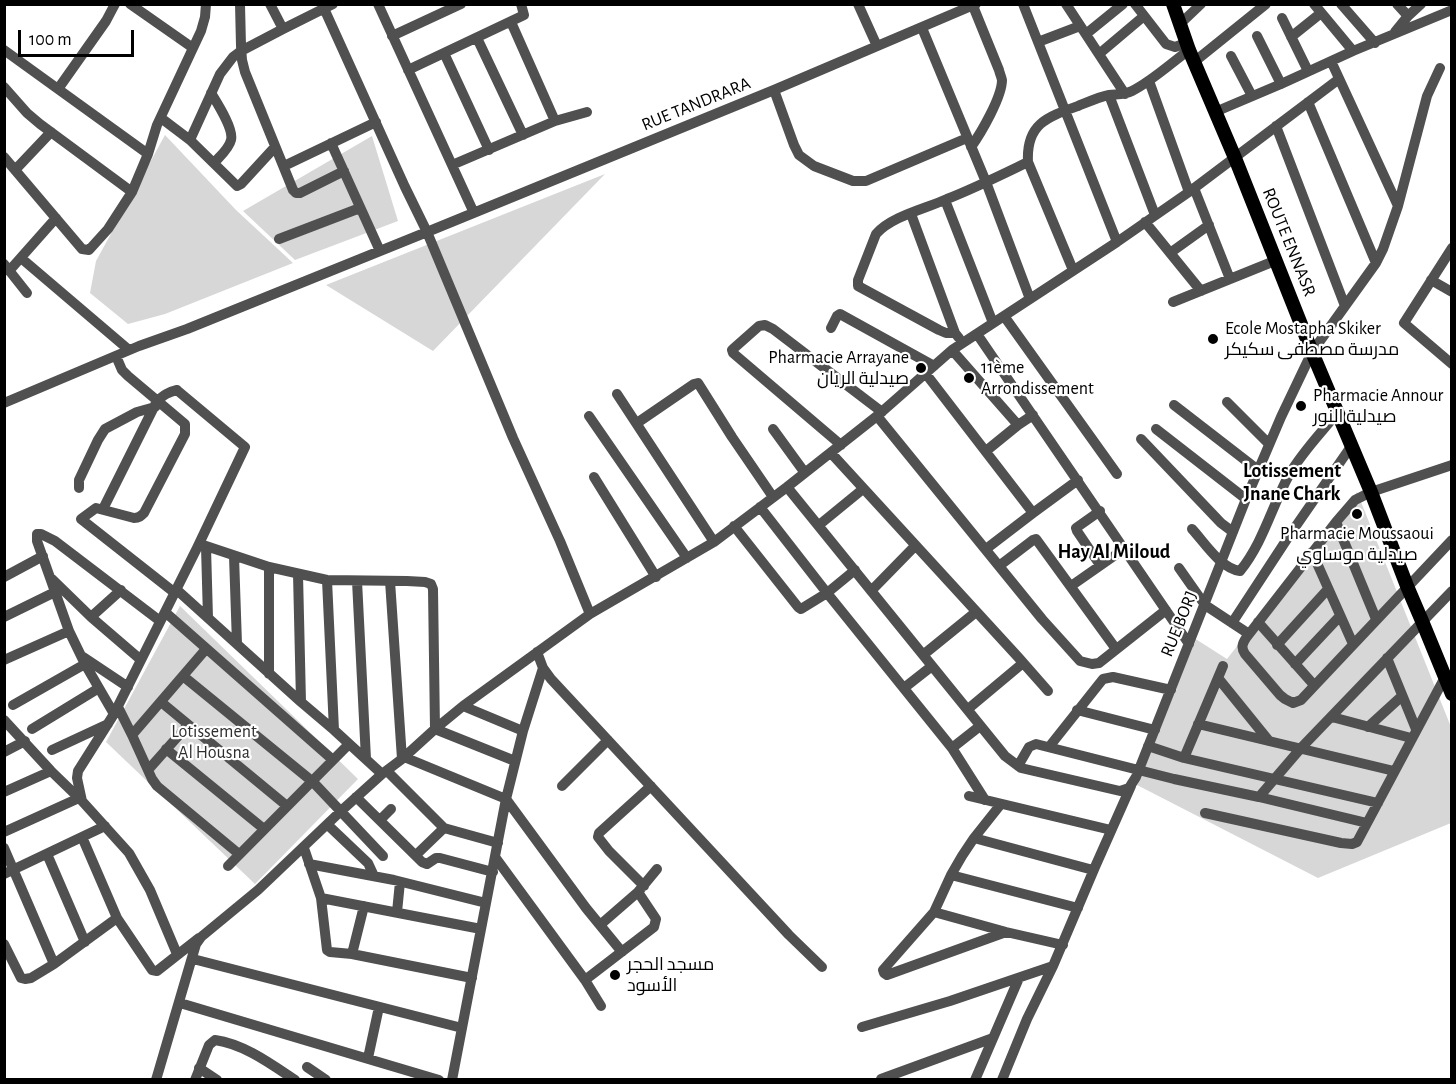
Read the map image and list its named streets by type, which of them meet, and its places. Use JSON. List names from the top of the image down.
{
  "streets": {
    "main road": ["ROUTE ENNASR"],
    "street": ["RUE TANDRARA", "RUE BORJ"]
  },
  "crossings": [
    ["ROUTE ENNASR", "RUE BORJ"]
  ],
  "districts": ["Lotissement Jnane Chark", "Hay Al Miloud"],
  "parks": ["Lotissement Al Housna"],
  "places": [
    "Ecole Mostapha Skiker مدرسة مصطفى سكيكر",
    "Pharmacie Arrayane صيدلية الريان",
    "11ème Arrondissement",
    "Pharmacie Annour صيدلية النور",
    "Pharmacie Moussaoui صيدلية موساوي",
    "مسجد الحجر الأسود"
  ],
  "scale_bar": "100 m"
}
